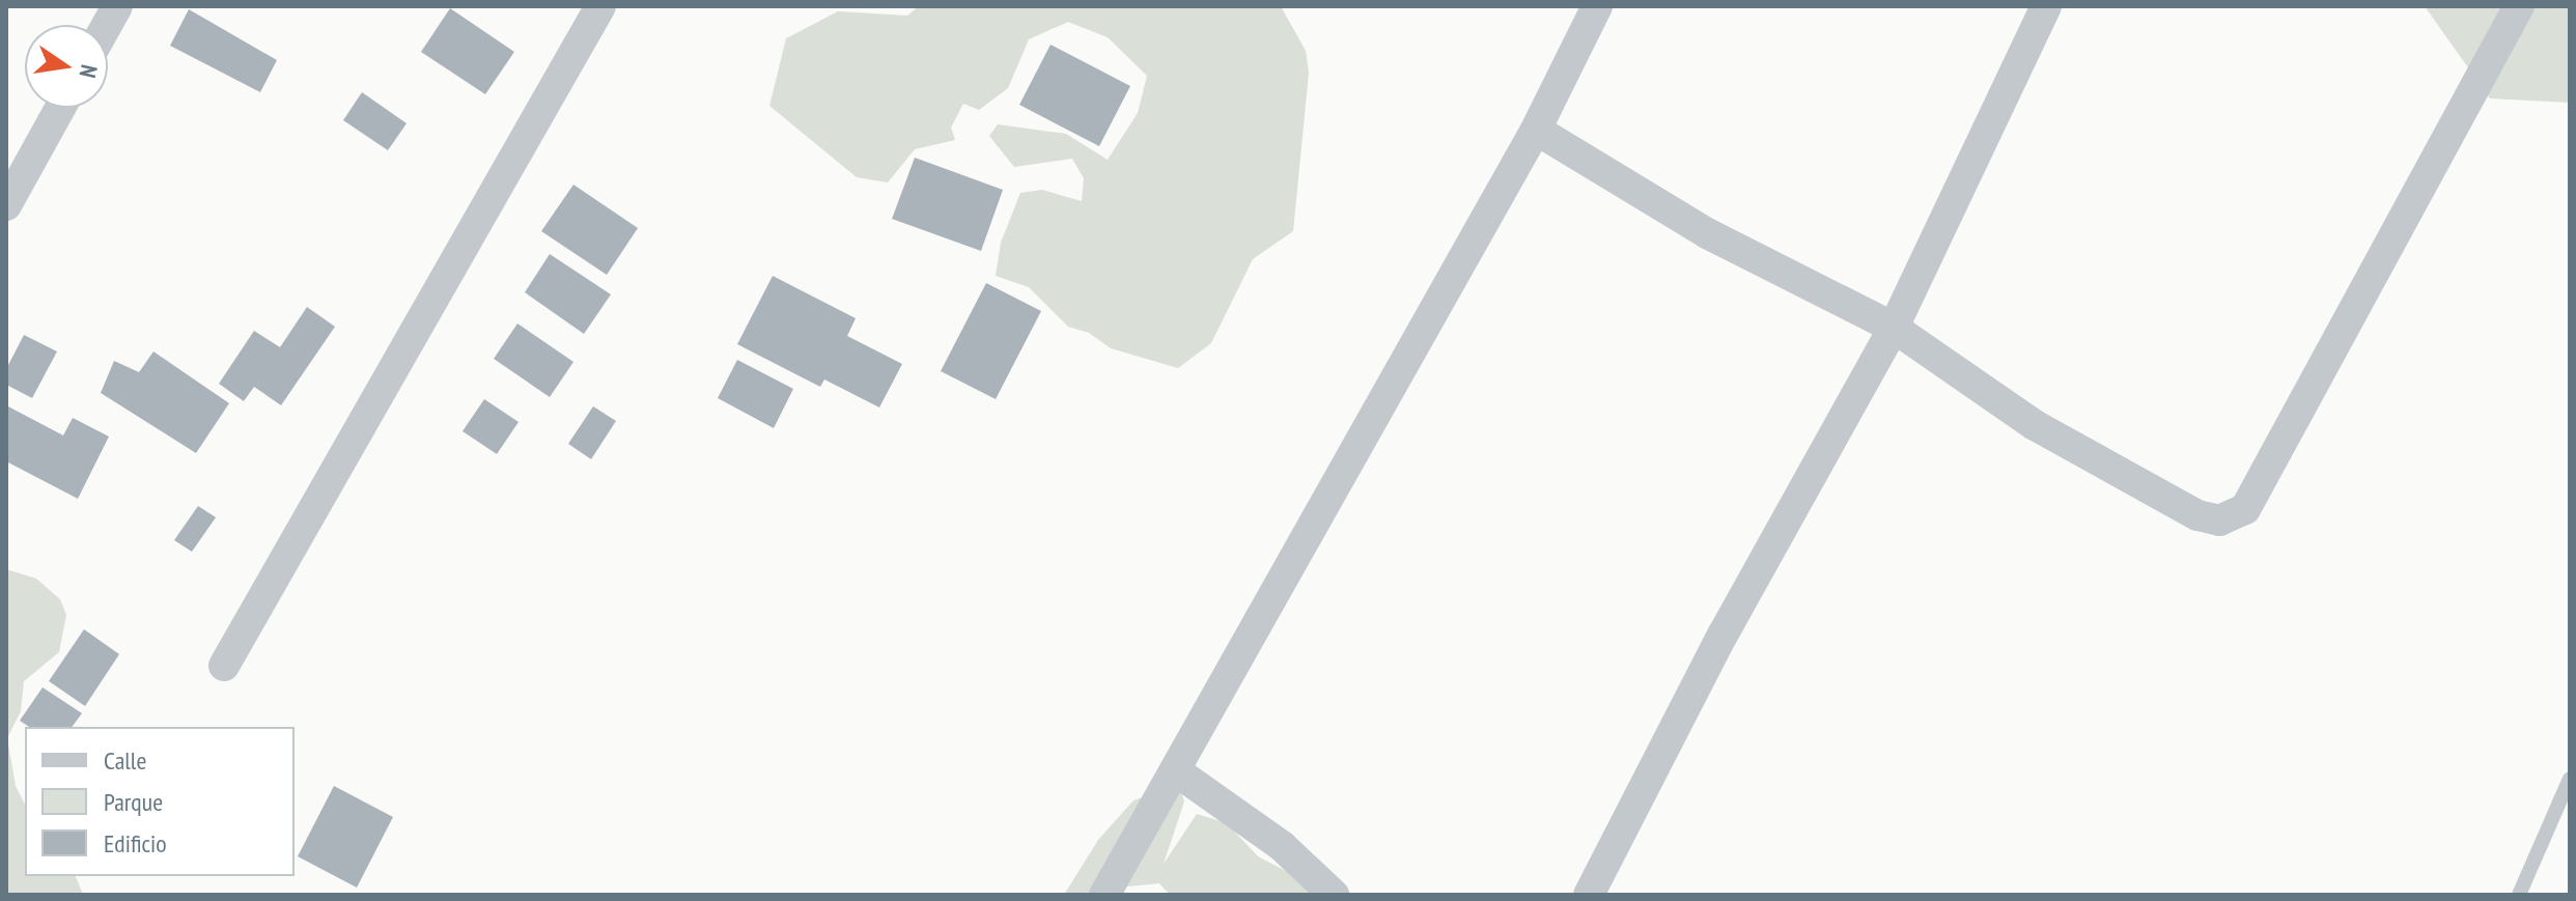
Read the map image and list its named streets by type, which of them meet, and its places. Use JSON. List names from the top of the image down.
{
  "legend": ["Calle", "Parque", "Edificio"],
  "north": "right"
}
